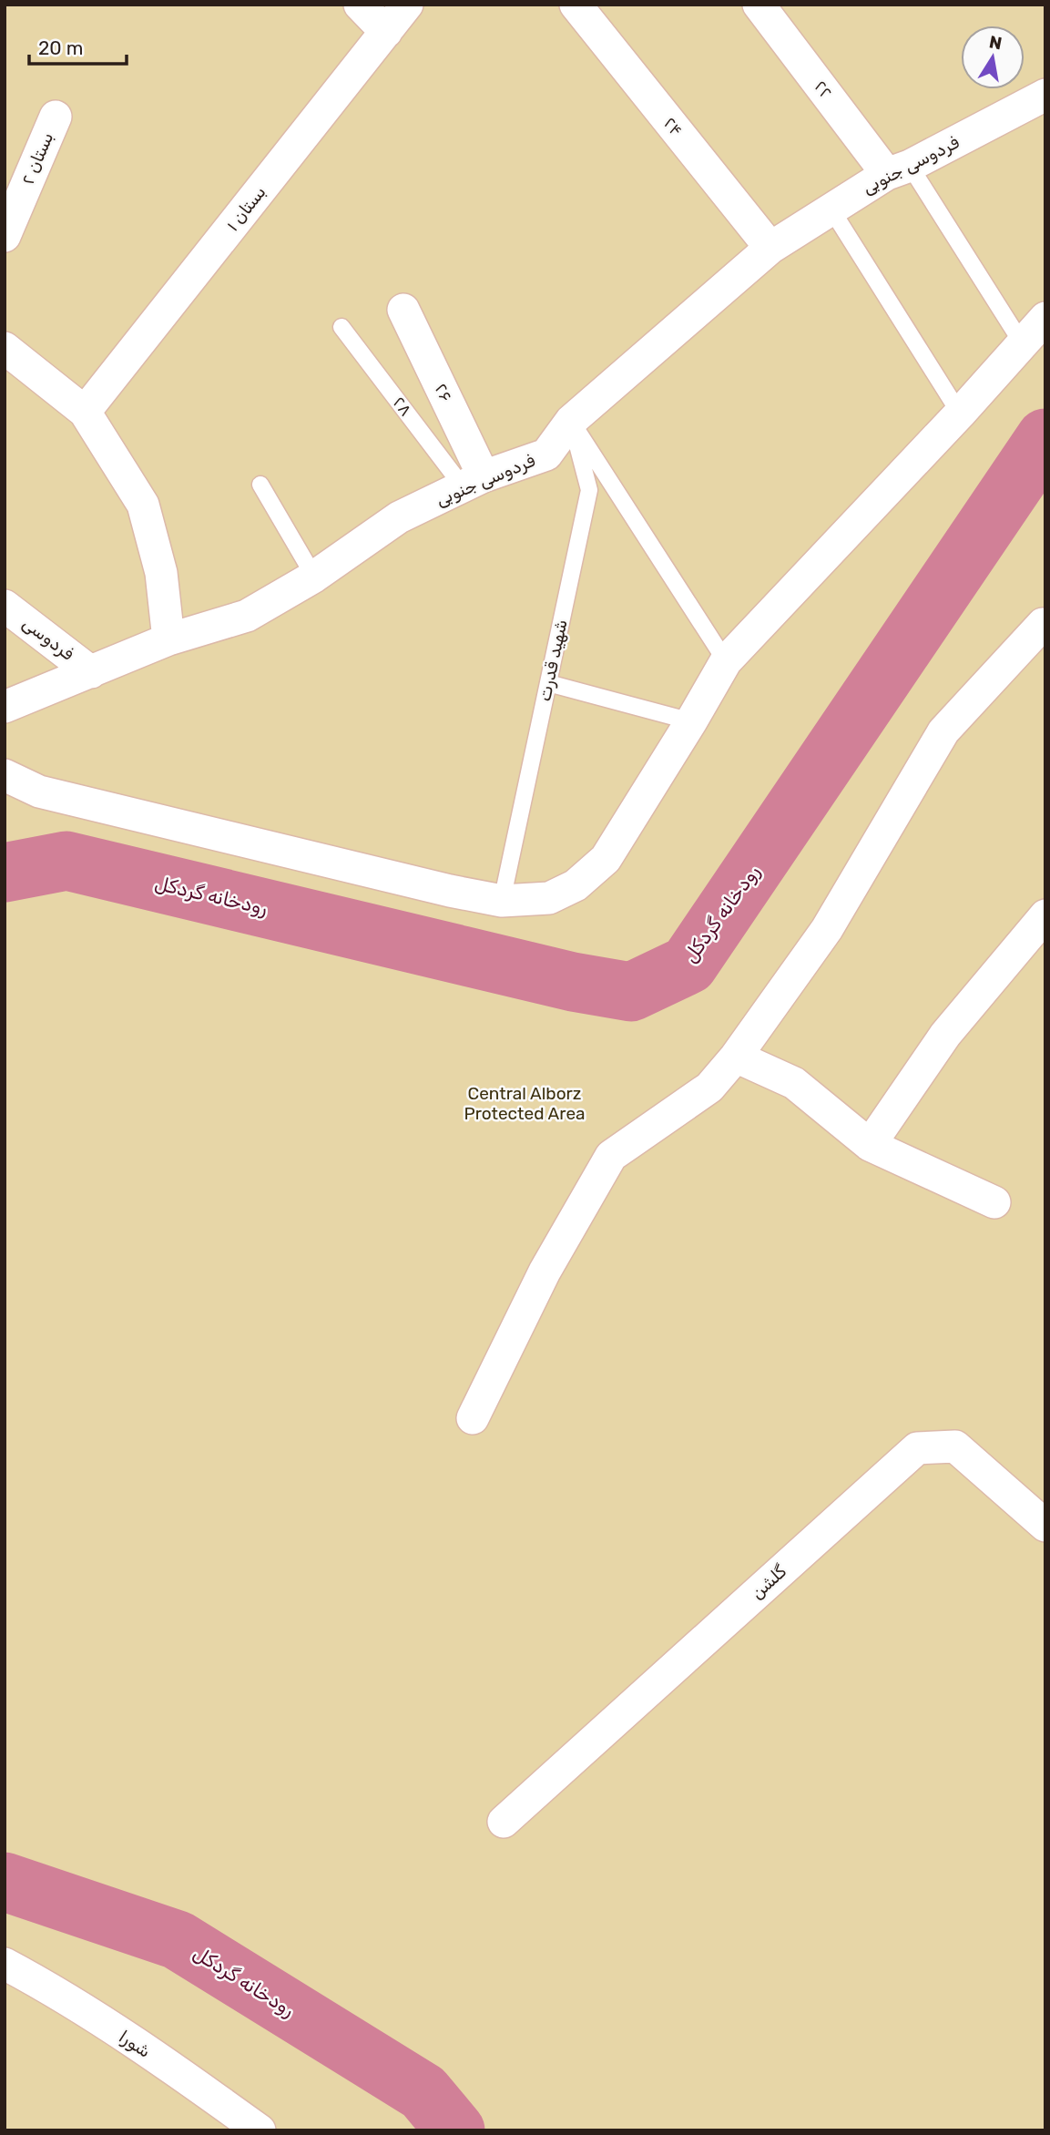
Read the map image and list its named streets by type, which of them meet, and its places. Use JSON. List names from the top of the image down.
{
  "streets": {
    "street": [
      "۲۲",
      "۲۴",
      "بستان ۲",
      "فردوسی جنوبی",
      "بستان ۱",
      "۲۶",
      "فردوسی",
      "گلشن",
      "شورا"
    ],
    "lane": ["۲۸", "شهید قدرت"]
  },
  "crossings": [
    ["۲۲", "فردوسی جنوبی"],
    ["۲۴", "فردوسی جنوبی"],
    ["فردوسی جنوبی", "۲۶"],
    ["فردوسی جنوبی", "۲۸"],
    ["فردوسی جنوبی", "فردوسی"],
    ["فردوسی جنوبی", "شهید قدرت"],
    ["۲۶", "۲۸"]
  ],
  "water": ["رودخانه گردکل"],
  "parks": ["Central Alborz Protected Area"],
  "scale_bar": "20 m",
  "north": "top"
}
